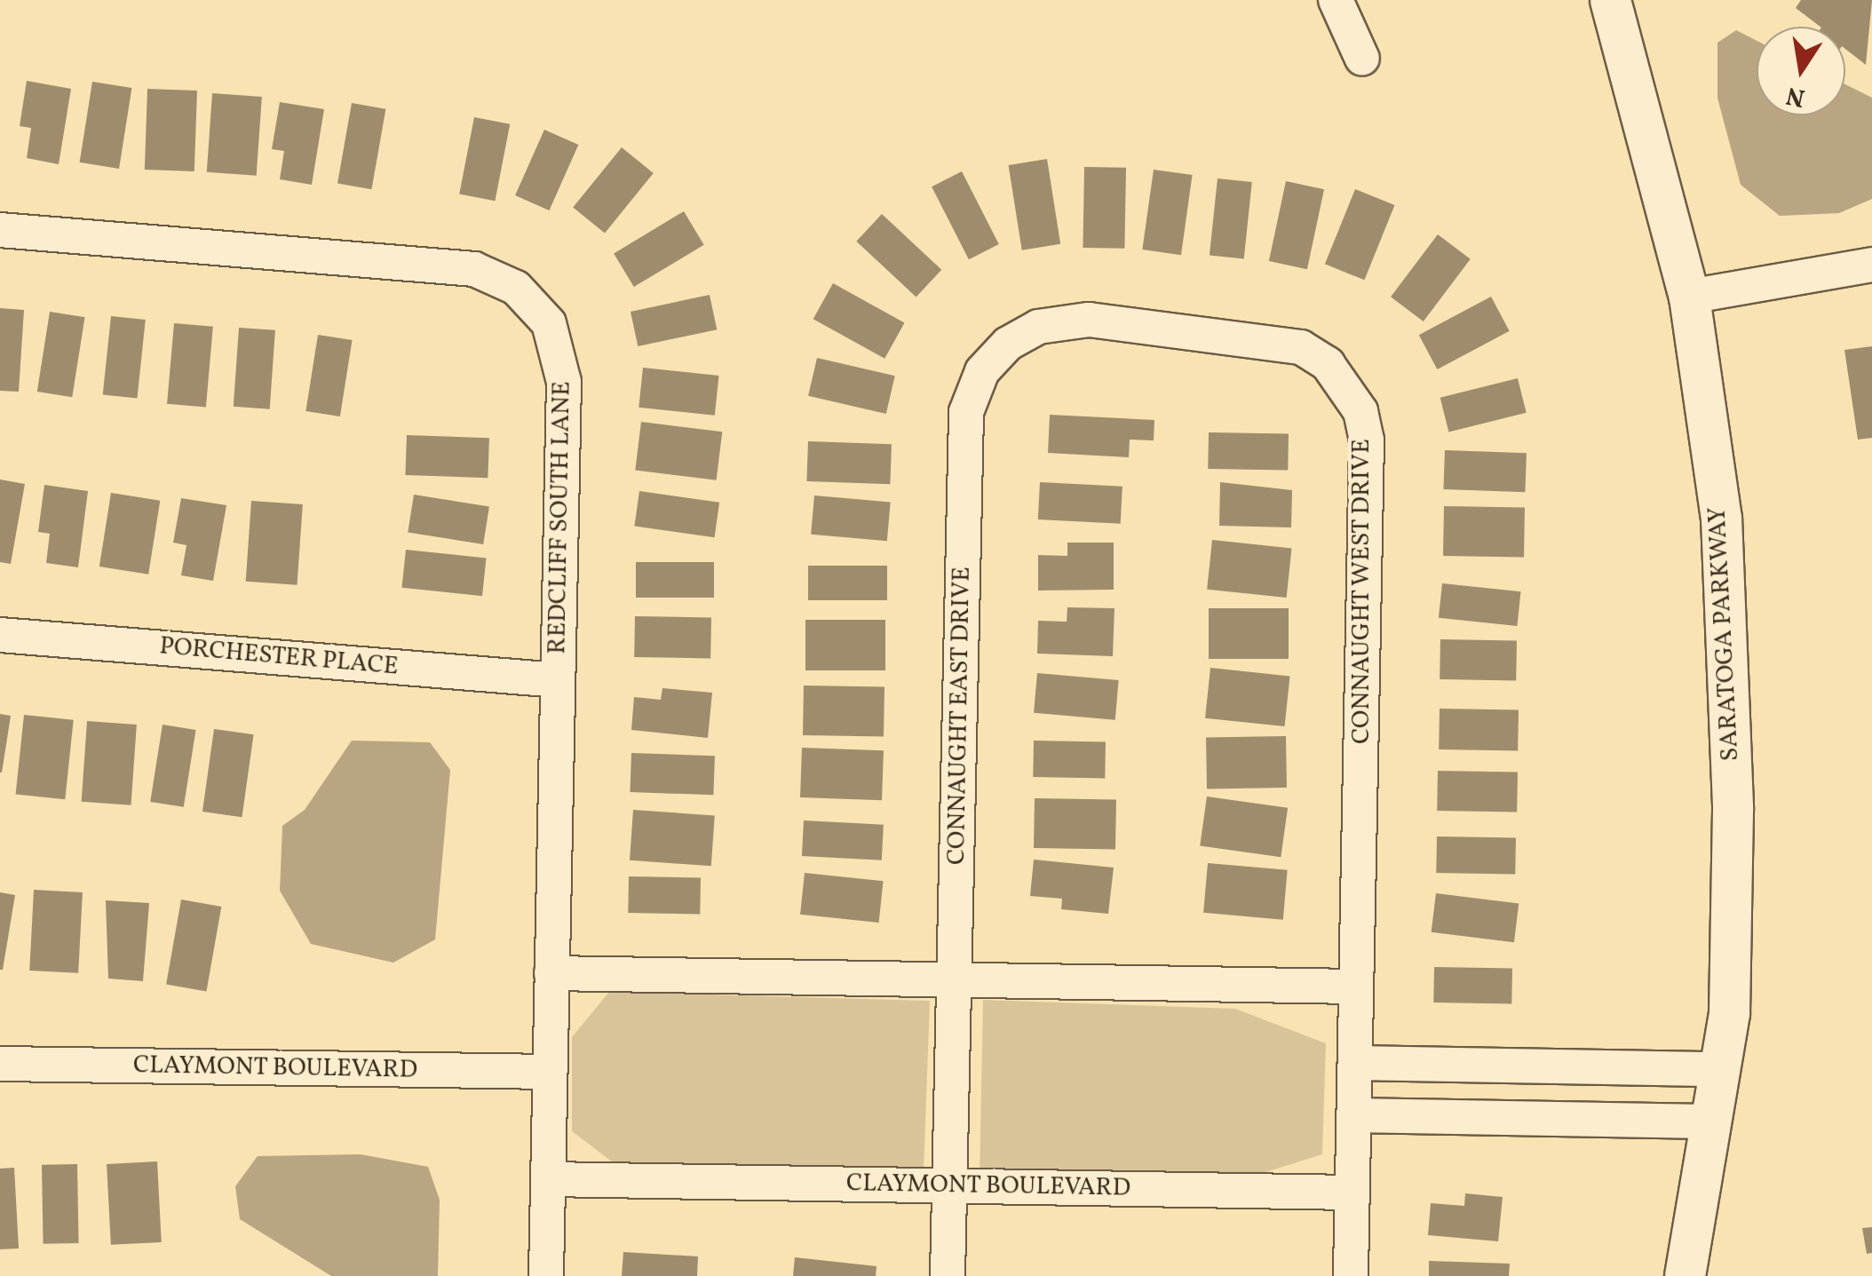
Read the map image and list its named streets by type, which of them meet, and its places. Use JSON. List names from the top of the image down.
{
  "streets": {
    "street": [
      "REDCLIFF SOUTH LANE",
      "CONNAUGHT WEST DRIVE",
      "SARATOGA PARKWAY",
      "PORCHESTER PLACE",
      "CONNAUGHT EAST DRIVE",
      "CLAYMONT BOULEVARD"
    ]
  },
  "crossings": [
    ["REDCLIFF SOUTH LANE", "PORCHESTER PLACE"],
    ["REDCLIFF SOUTH LANE", "CLAYMONT BOULEVARD"],
    ["CONNAUGHT WEST DRIVE", "CONNAUGHT EAST DRIVE"],
    ["CONNAUGHT EAST DRIVE", "CLAYMONT BOULEVARD"]
  ],
  "north": "bottom"
}
